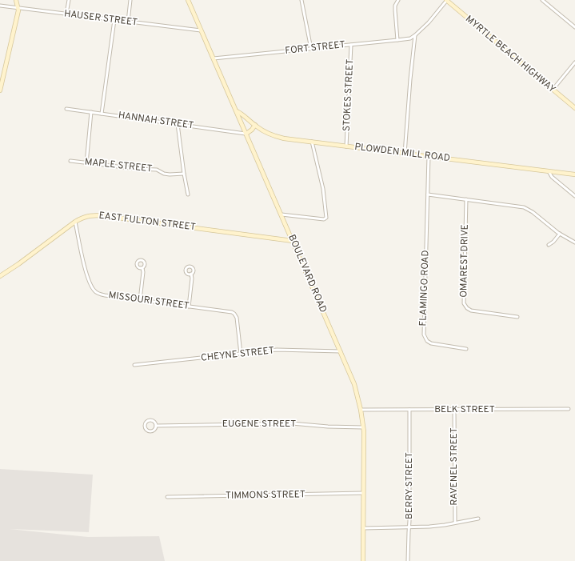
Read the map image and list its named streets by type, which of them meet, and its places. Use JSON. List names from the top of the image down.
{
  "streets": {
    "street": [
      "HAUSER STREET",
      "FORT STREET",
      "MYRTLE BEACH HIGHWAY",
      "STOKES STREET",
      "HANNAH STREET",
      "PLOWDEN MILL ROAD",
      "MAPLE STREET",
      "EAST FULTON STREET",
      "OMAREST DRIVE",
      "BOULEVARD ROAD",
      "FLAMINGO ROAD",
      "MISSOURI STREET",
      "CHEYNE STREET",
      "BELK STREET",
      "EUGENE STREET",
      "RAVENEL STREET",
      "BERRY STREET",
      "TIMMONS STREET"
    ]
  },
  "crossings": [
    ["HAUSER STREET", "BOULEVARD ROAD"],
    ["FORT STREET", "MYRTLE BEACH HIGHWAY"],
    ["FORT STREET", "STOKES STREET"],
    ["FORT STREET", "BOULEVARD ROAD"],
    ["STOKES STREET", "PLOWDEN MILL ROAD"],
    ["HANNAH STREET", "BOULEVARD ROAD"],
    ["PLOWDEN MILL ROAD", "BOULEVARD ROAD"],
    ["PLOWDEN MILL ROAD", "FLAMINGO ROAD"],
    ["EAST FULTON STREET", "BOULEVARD ROAD"],
    ["EAST FULTON STREET", "MISSOURI STREET"],
    ["BOULEVARD ROAD", "CHEYNE STREET"],
    ["BOULEVARD ROAD", "BELK STREET"],
    ["BOULEVARD ROAD", "EUGENE STREET"],
    ["BOULEVARD ROAD", "TIMMONS STREET"],
    ["MISSOURI STREET", "CHEYNE STREET"],
    ["BELK STREET", "RAVENEL STREET"],
    ["BELK STREET", "BERRY STREET"]
  ]
}
